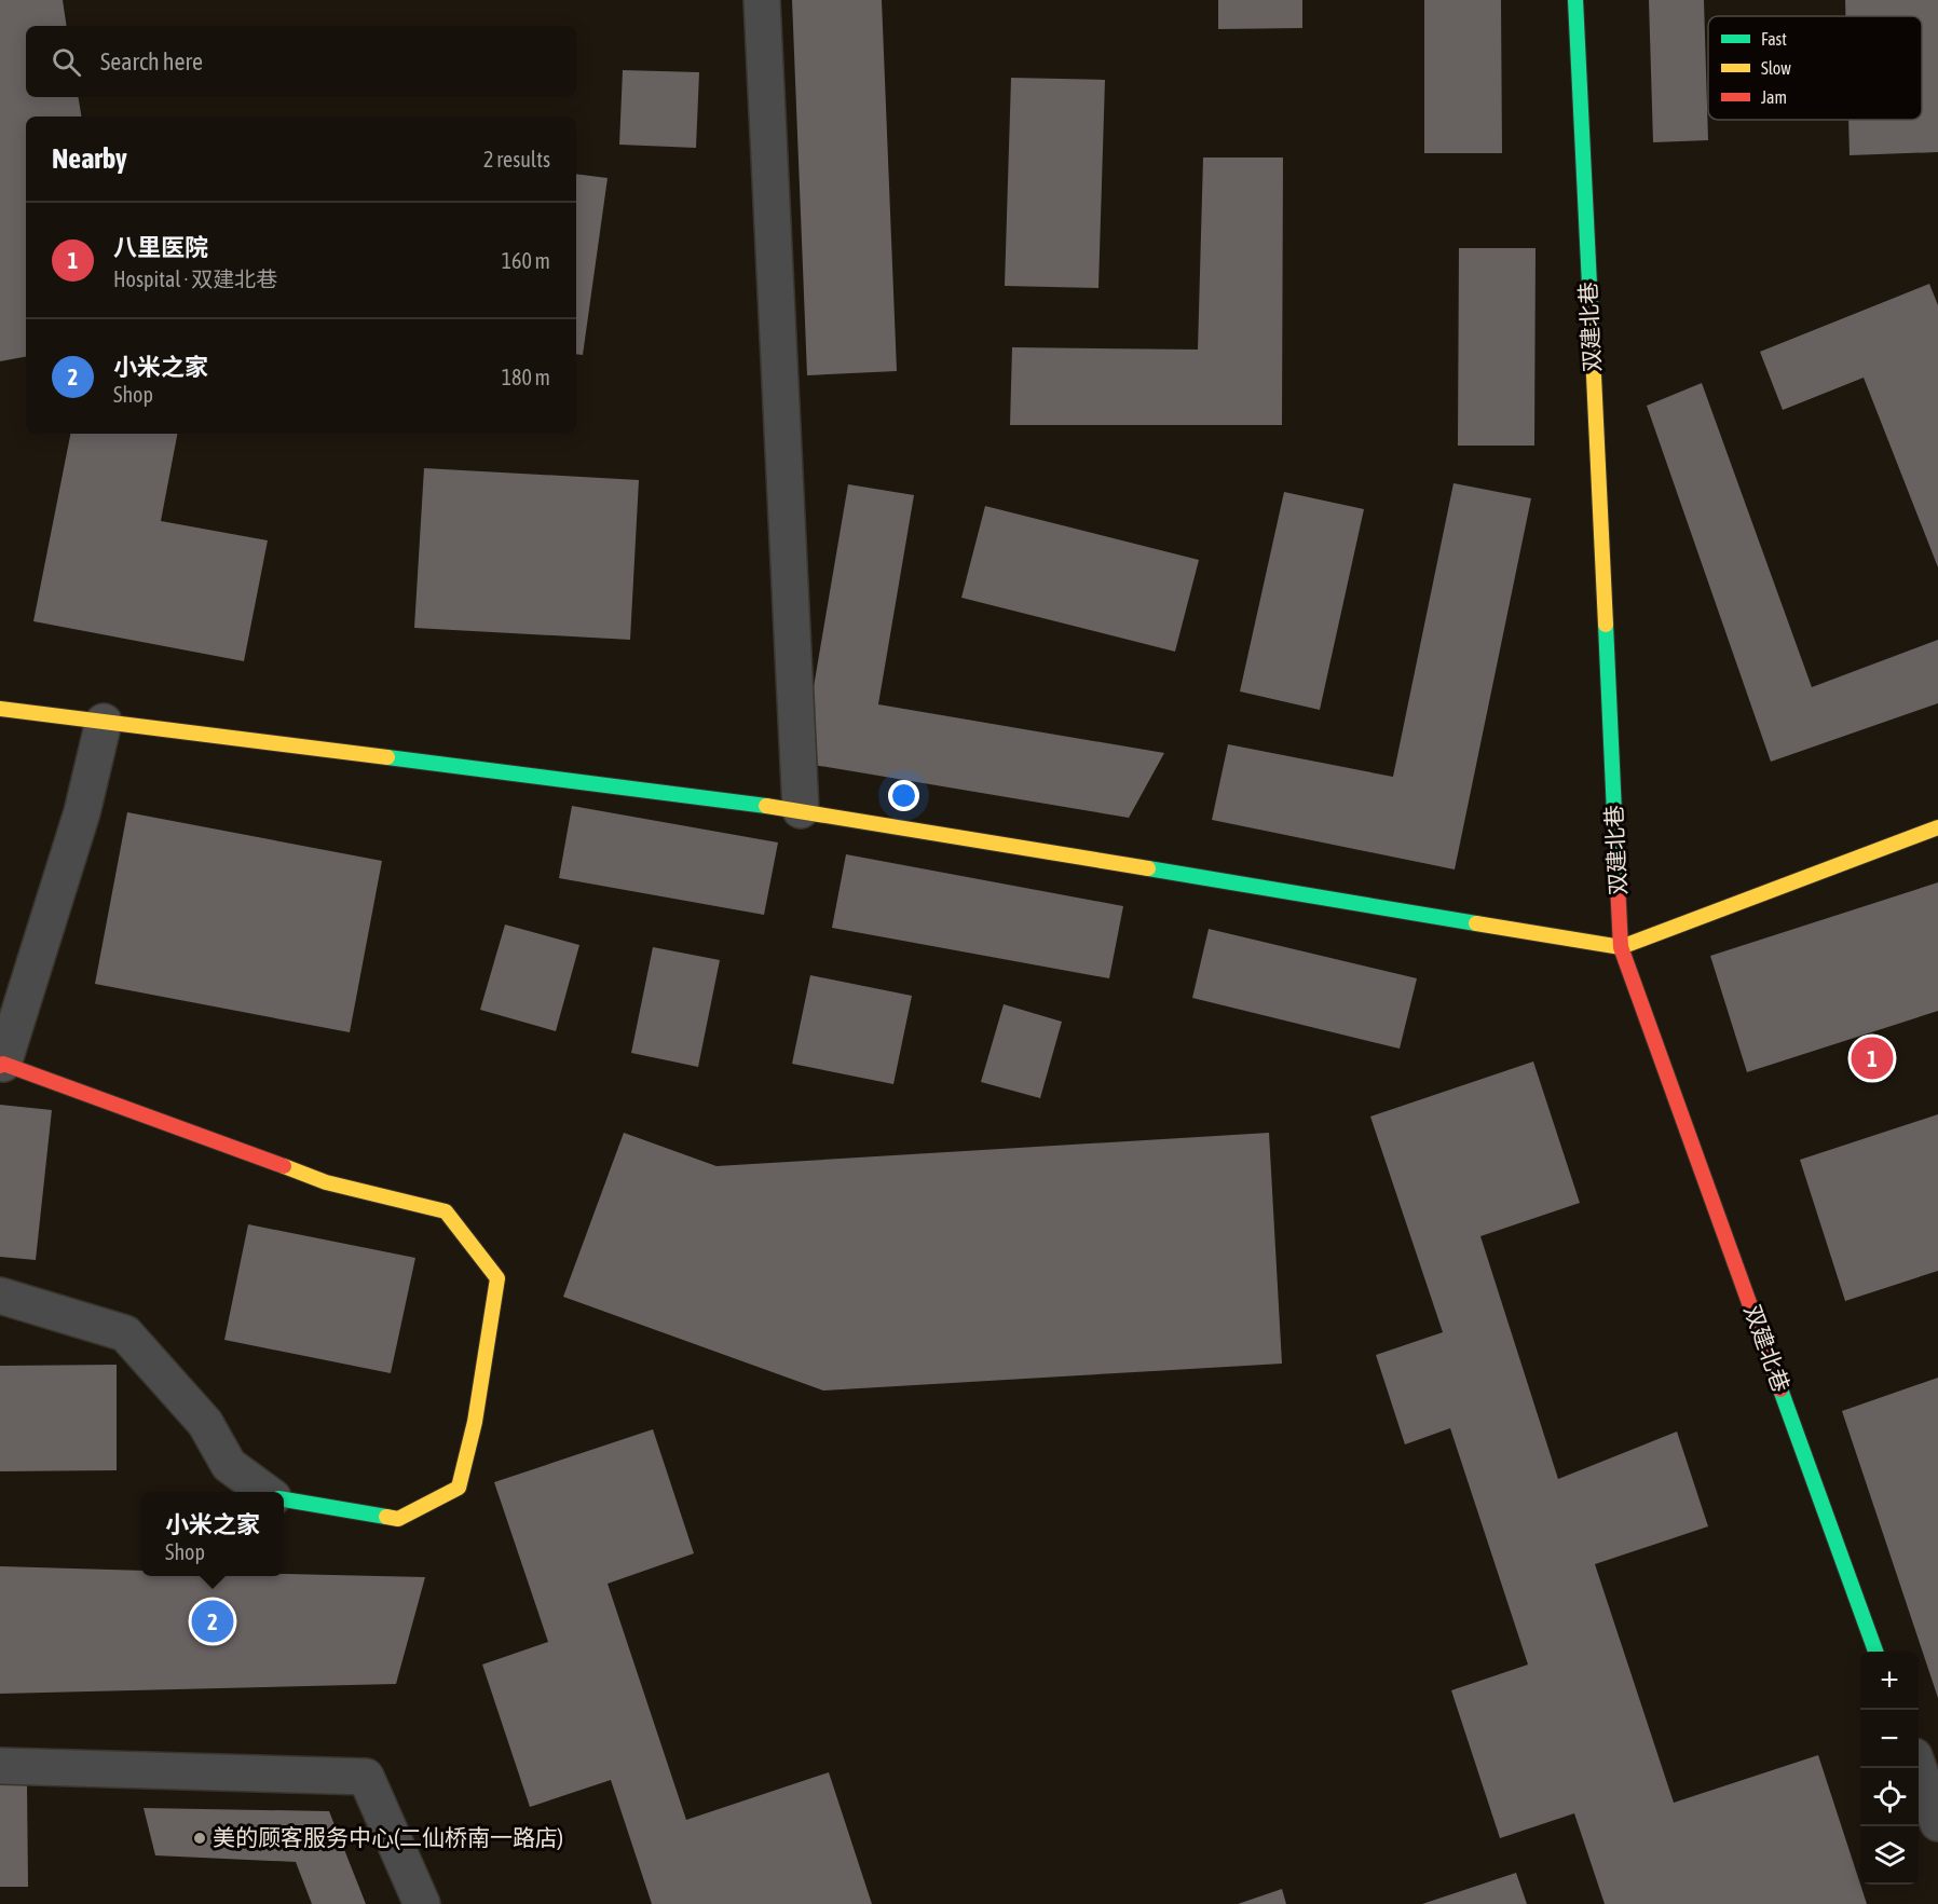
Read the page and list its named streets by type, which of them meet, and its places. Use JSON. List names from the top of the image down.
{
  "streets": {
    "street": ["双建北巷"]
  },
  "places": ["美的顾客服务中心(二仙桥南一路店)"],
  "legend": ["Fast", "Slow", "Jam"],
  "page": {
    "search": "Search here",
    "heading": ["Nearby", "2 results"],
    "list": [
      {
        "mark": "1",
        "name": "八里医院",
        "note": "Hospital · 双建北巷",
        "value": "160 m"
      },
      {
        "mark": "2",
        "name": "小米之家",
        "note": "Shop",
        "value": "180 m"
      }
    ],
    "pins": ["1", "2"],
    "popup": ["小米之家", "Shop"],
    "map_buttons": ["+", "−"]
  }
}
